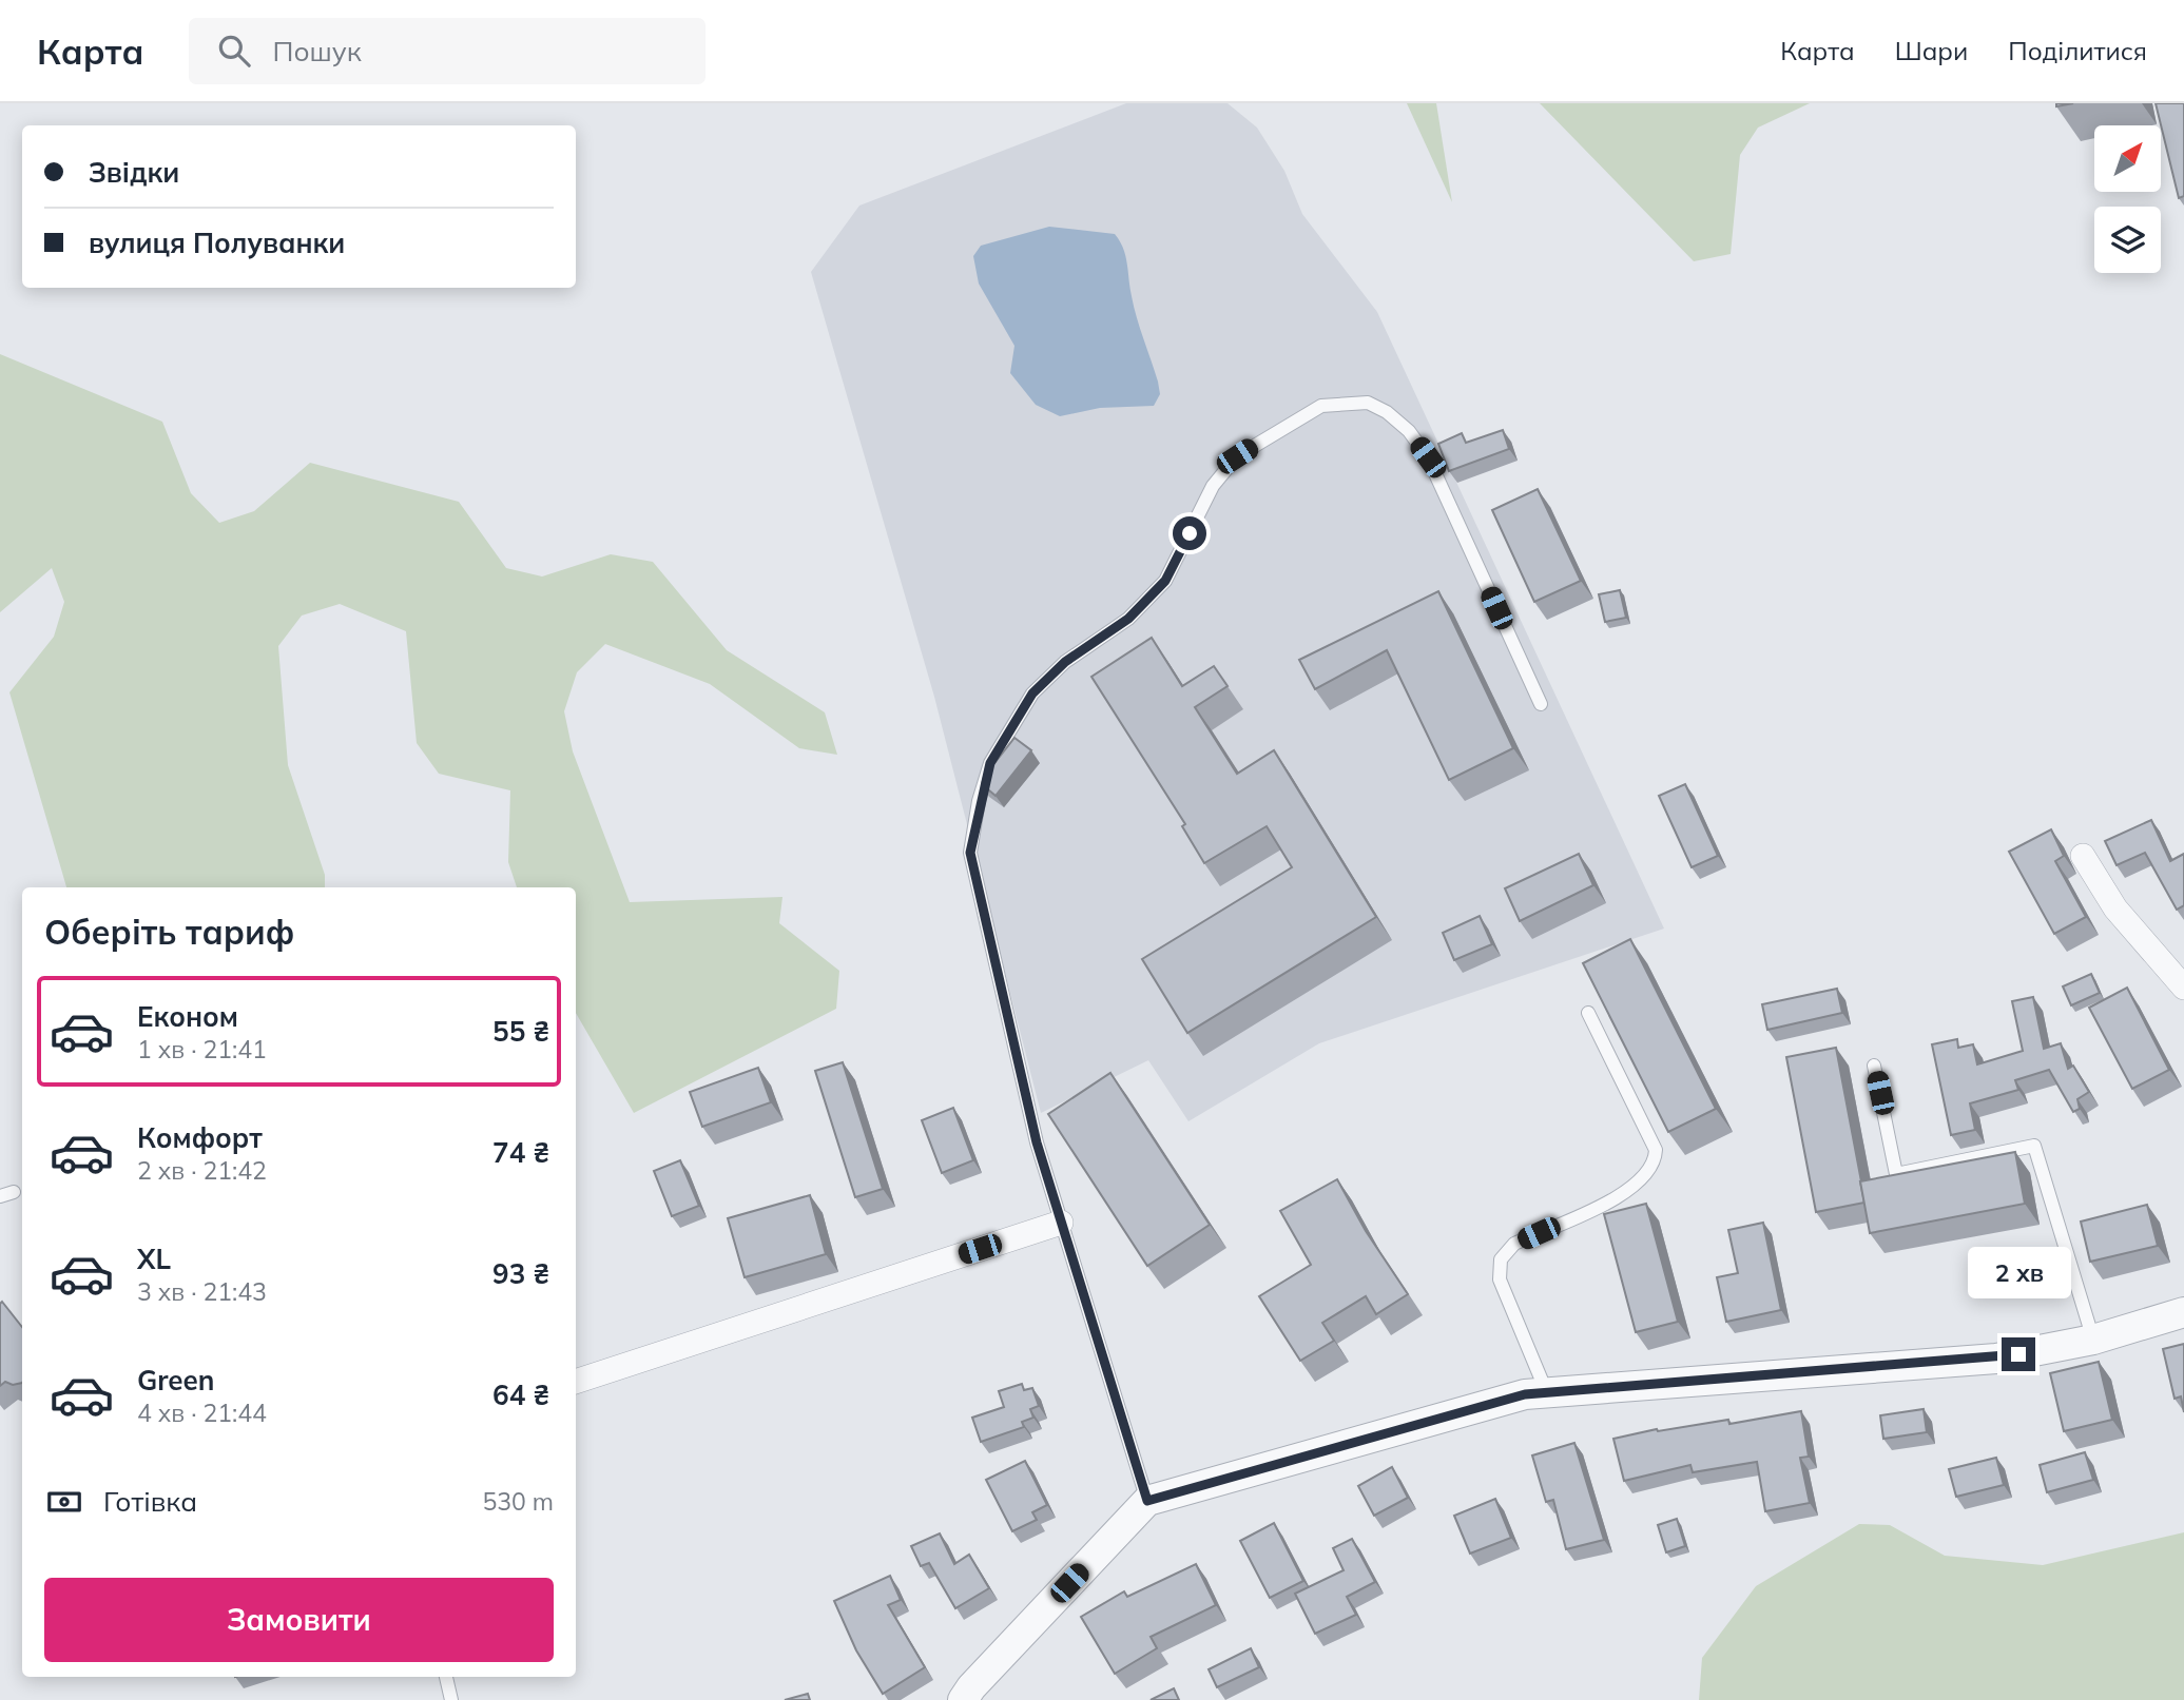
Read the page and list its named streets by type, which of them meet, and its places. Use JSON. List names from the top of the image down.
{
  "north": "top right",
  "page": {
    "header": "Карта",
    "search": "Пошук",
    "nav": ["Карта", "Шари", "Поділитися"],
    "banner": ["Звідки", "вулиця Полуванки"],
    "heading": "Оберіть тариф",
    "list": [
      {
        "name": "Економ",
        "note": "1 хв · 21:41",
        "value": "55 ₴"
      },
      {
        "name": "Комфорт",
        "note": "2 хв · 21:42",
        "value": "74 ₴"
      },
      {
        "name": "XL",
        "note": "3 хв · 21:43",
        "value": "93 ₴"
      },
      {
        "name": "Green",
        "note": "4 хв · 21:44",
        "value": "64 ₴"
      }
    ],
    "bubble": "2 хв",
    "pay": ["Готівка", "530 m"],
    "buttons": "Замовити"
  }
}
